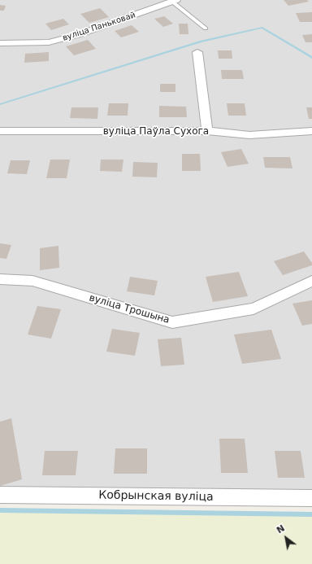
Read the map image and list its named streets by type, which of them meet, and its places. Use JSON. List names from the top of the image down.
{
  "streets": {
    "street": [
      "вуліца Паньковай",
      "вуліца Паўла Сухога",
      "вуліца Трошына",
      "Кобрынская вуліца"
    ]
  },
  "north": "top left"
}
